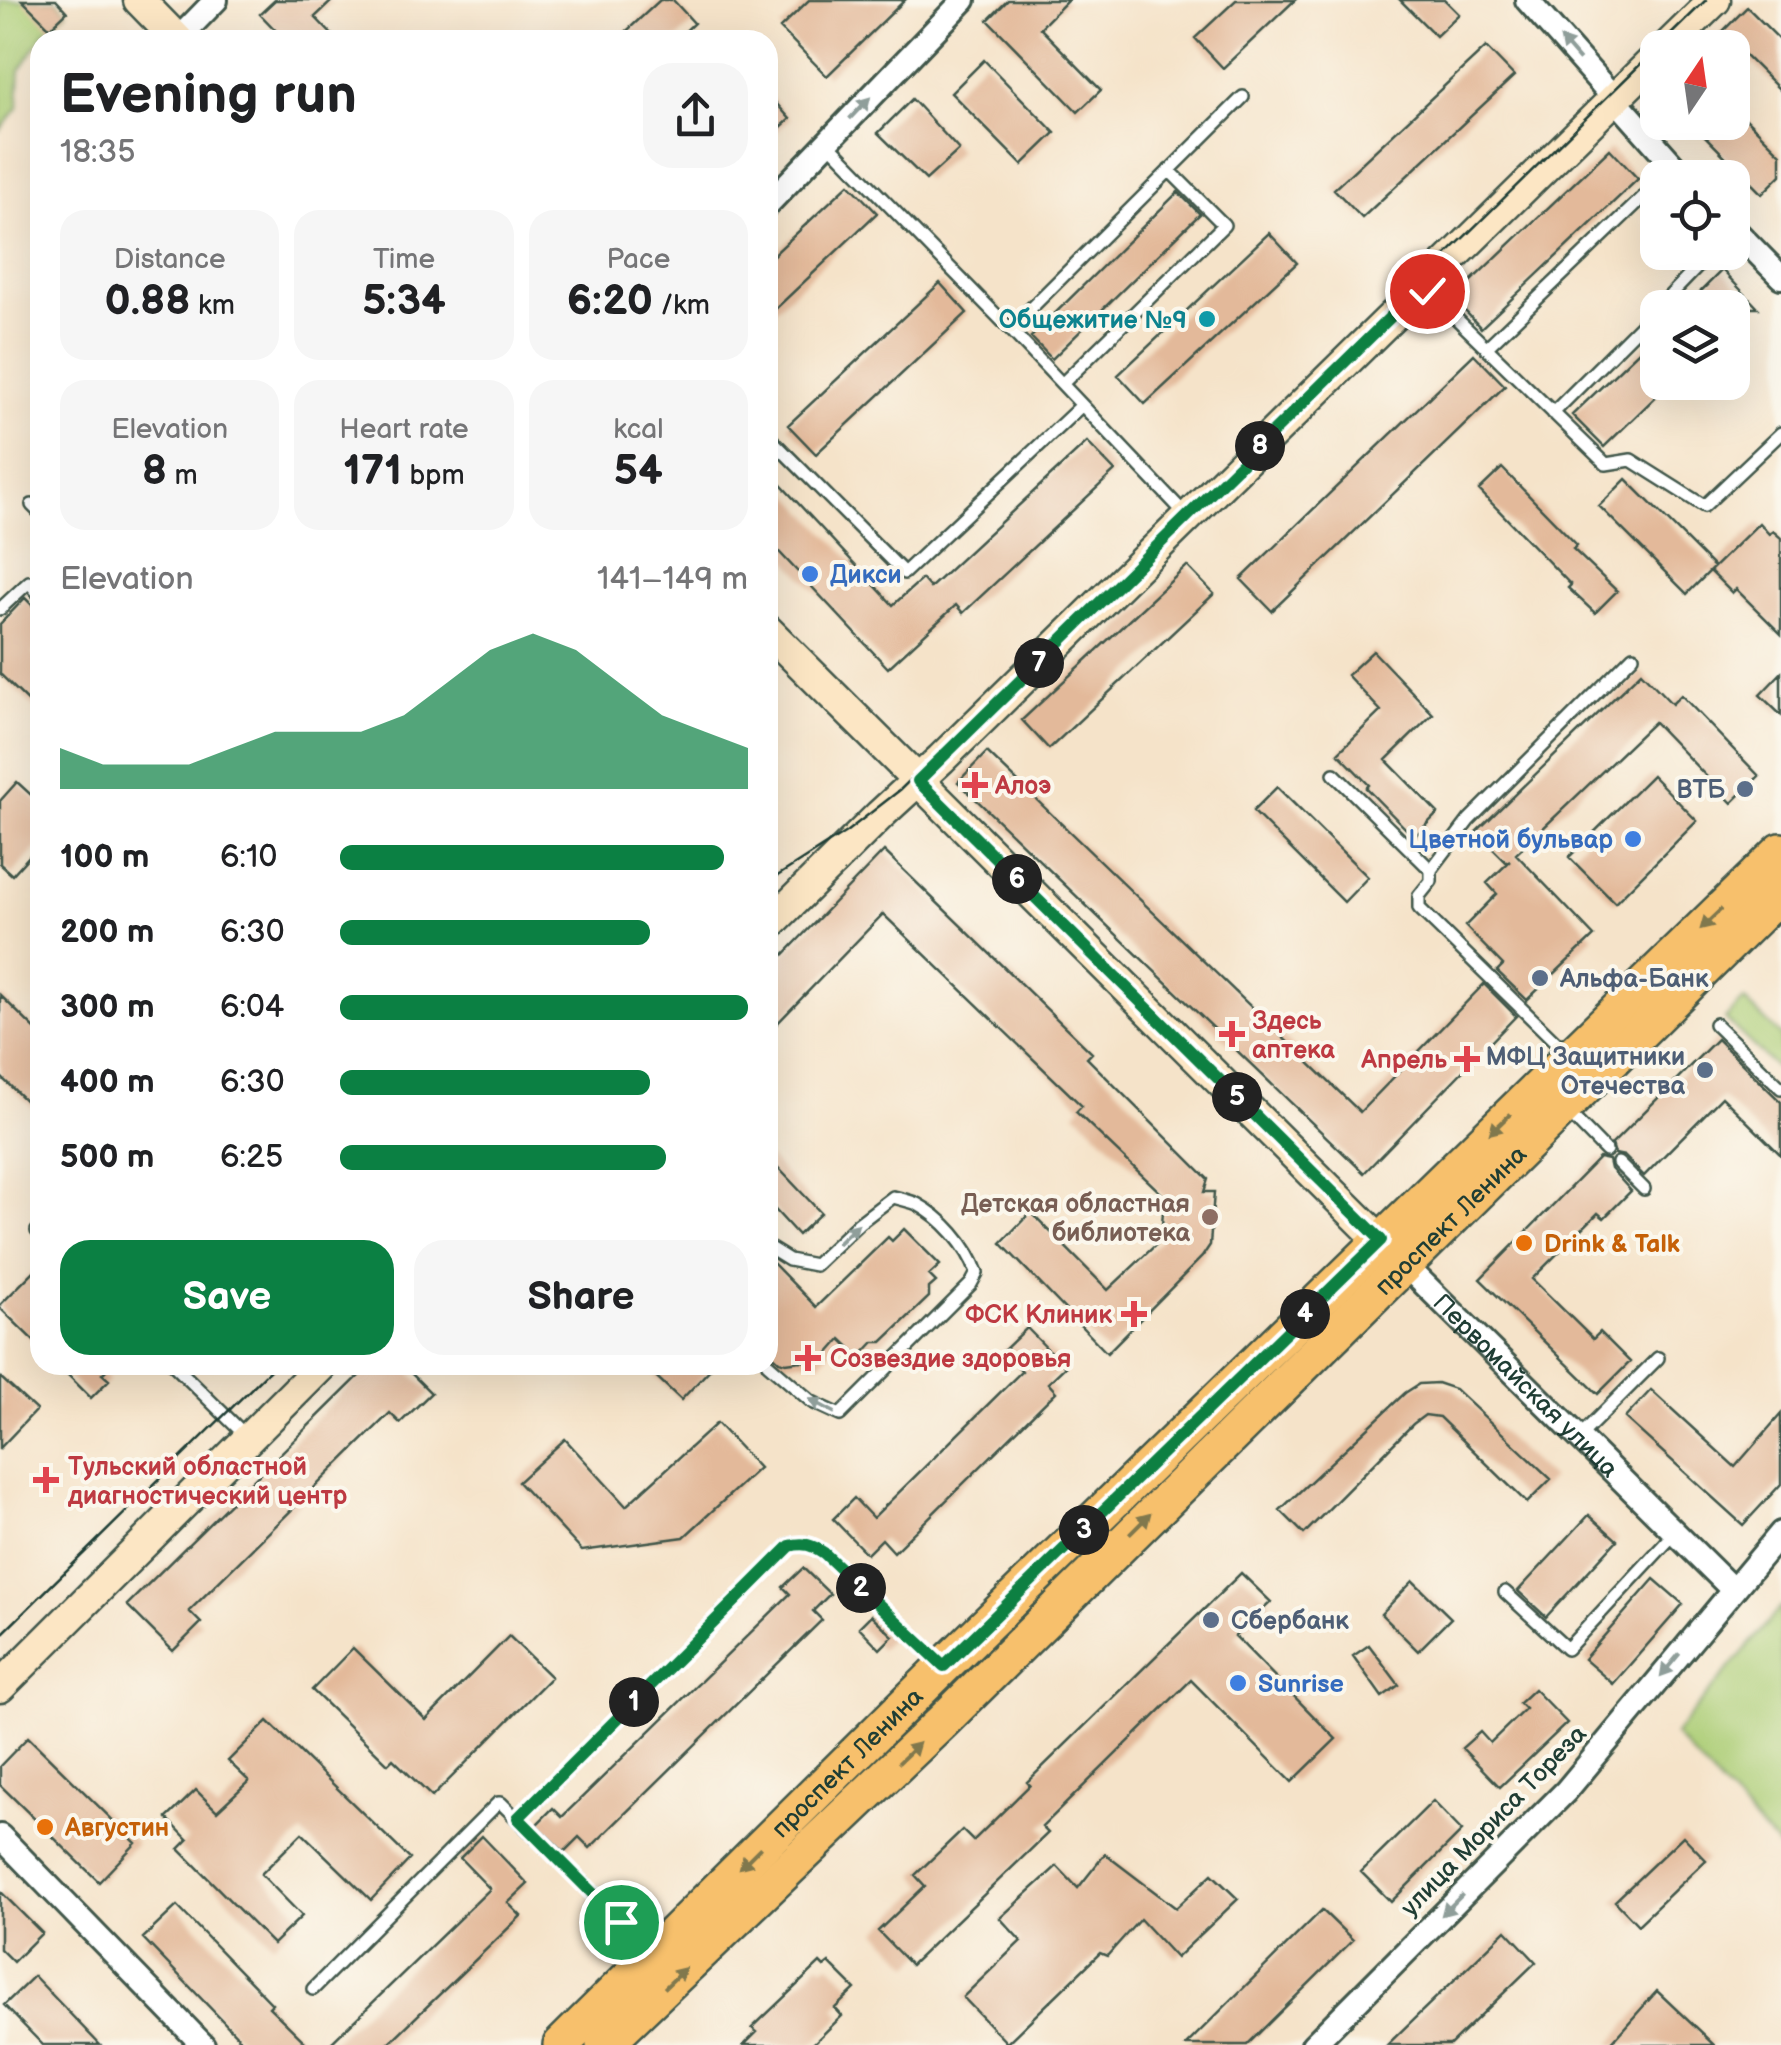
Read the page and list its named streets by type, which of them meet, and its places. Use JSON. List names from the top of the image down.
{
  "streets": {
    "main road": ["проспект Ленина"],
    "street": ["Первомайская улица", "улица Мориса Тореза"]
  },
  "crossings": [
    ["проспект Ленина", "Первомайская улица"],
    ["Первомайская улица", "улица Мориса Тореза"]
  ],
  "one_way": ["улица Мориса Тореза"],
  "places": {
    "other": [
      "Общежитие №9",
      "Дикси",
      "ВТБ",
      "Цветной бульвар",
      "Альфа-Банк",
      "МФЦ Защитники Отечества",
      "Детская областная библиотека",
      "Drink & Talk",
      "Сбербанк",
      "Sunrise",
      "Августин"
    ],
    "health": [
      "Алоэ",
      "Здесь аптека",
      "Апрель",
      "ФСК Клиник",
      "Созвездие здоровья",
      "Тульский областной диагностический центр"
    ]
  },
  "north": "top",
  "page": {
    "heading": ["Evening run", "18:35"],
    "stats": [
      ["Distance", "0.88 km"],
      ["Time", "5:34"],
      ["Pace", "6:20 /km"],
      ["Elevation", "8 m"],
      ["Heart rate", "171 bpm"],
      ["kcal", "54"]
    ],
    "pins": [
      "8",
      "7",
      "6",
      "5",
      "4",
      "3",
      "2",
      "1"
    ],
    "chart": ["Elevation", "141–149 m"],
    "list": [
      {
        "name": "100 m",
        "note": "6:10"
      },
      {
        "name": "200 m",
        "note": "6:30"
      },
      {
        "name": "300 m",
        "note": "6:04"
      },
      {
        "name": "400 m",
        "note": "6:30"
      },
      {
        "name": "500 m",
        "note": "6:25"
      }
    ],
    "buttons": ["Save", "Share"]
  }
}
